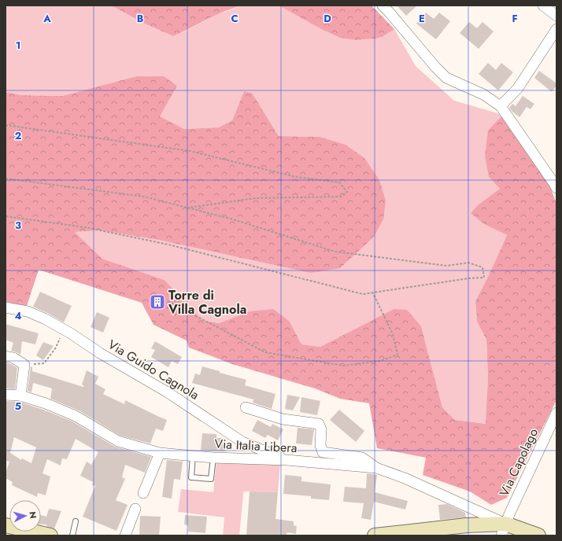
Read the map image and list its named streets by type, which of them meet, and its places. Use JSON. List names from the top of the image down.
{
  "streets": {
    "street": ["Via Guido Cagnola", "Via Italia Libera", "Via Capolago"]
  },
  "crossings": [
    ["Via Guido Cagnola", "Via Italia Libera"],
    ["Via Italia Libera", "Via Capolago"]
  ],
  "places": {
    "building": ["Torre di Villa Cagnola"]
  },
  "north": "right",
  "grid": {
    "columns": [
      "A",
      "B",
      "C",
      "D",
      "E",
      "F"
    ],
    "rows": [
      "1",
      "2",
      "3",
      "4",
      "5"
    ]
  }
}
